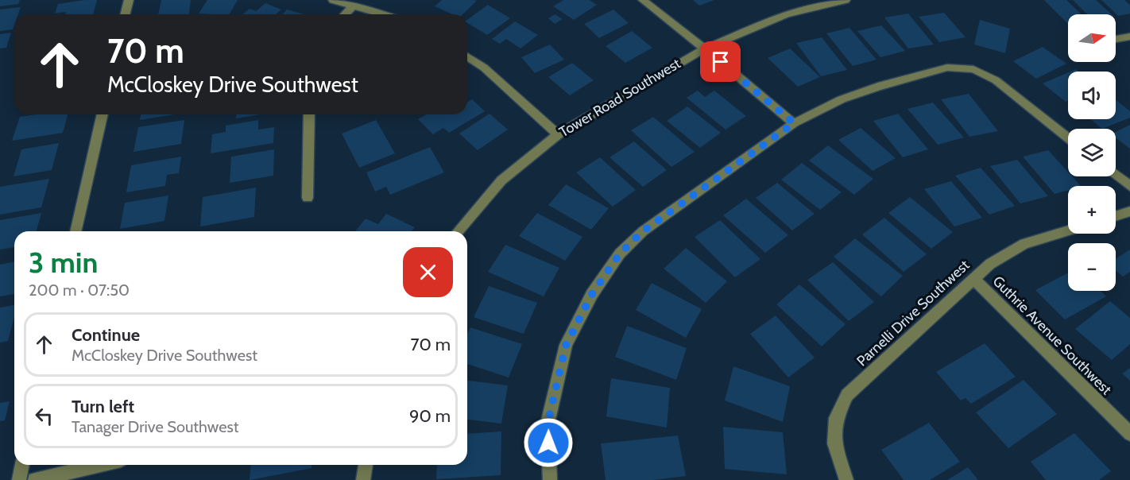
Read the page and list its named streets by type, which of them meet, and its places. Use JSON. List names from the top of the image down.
{
  "streets": {
    "street": ["Tower Road Southwest", "Parnelli Drive Southwest", "Guthrie Avenue Southwest"]
  },
  "crossings": [
    ["Parnelli Drive Southwest", "Guthrie Avenue Southwest"]
  ],
  "north": "right",
  "page": {
    "map_buttons": ["+", "−"],
    "turn": ["70 m", "McCloskey Drive Southwest"],
    "heading": ["3 min", "200 m · 07:50"],
    "list": [
      {
        "name": "Continue",
        "note": "McCloskey Drive Southwest",
        "value": "70 m"
      },
      {
        "name": "Turn left",
        "note": "Tanager Drive Southwest",
        "value": "90 m"
      }
    ]
  }
}
